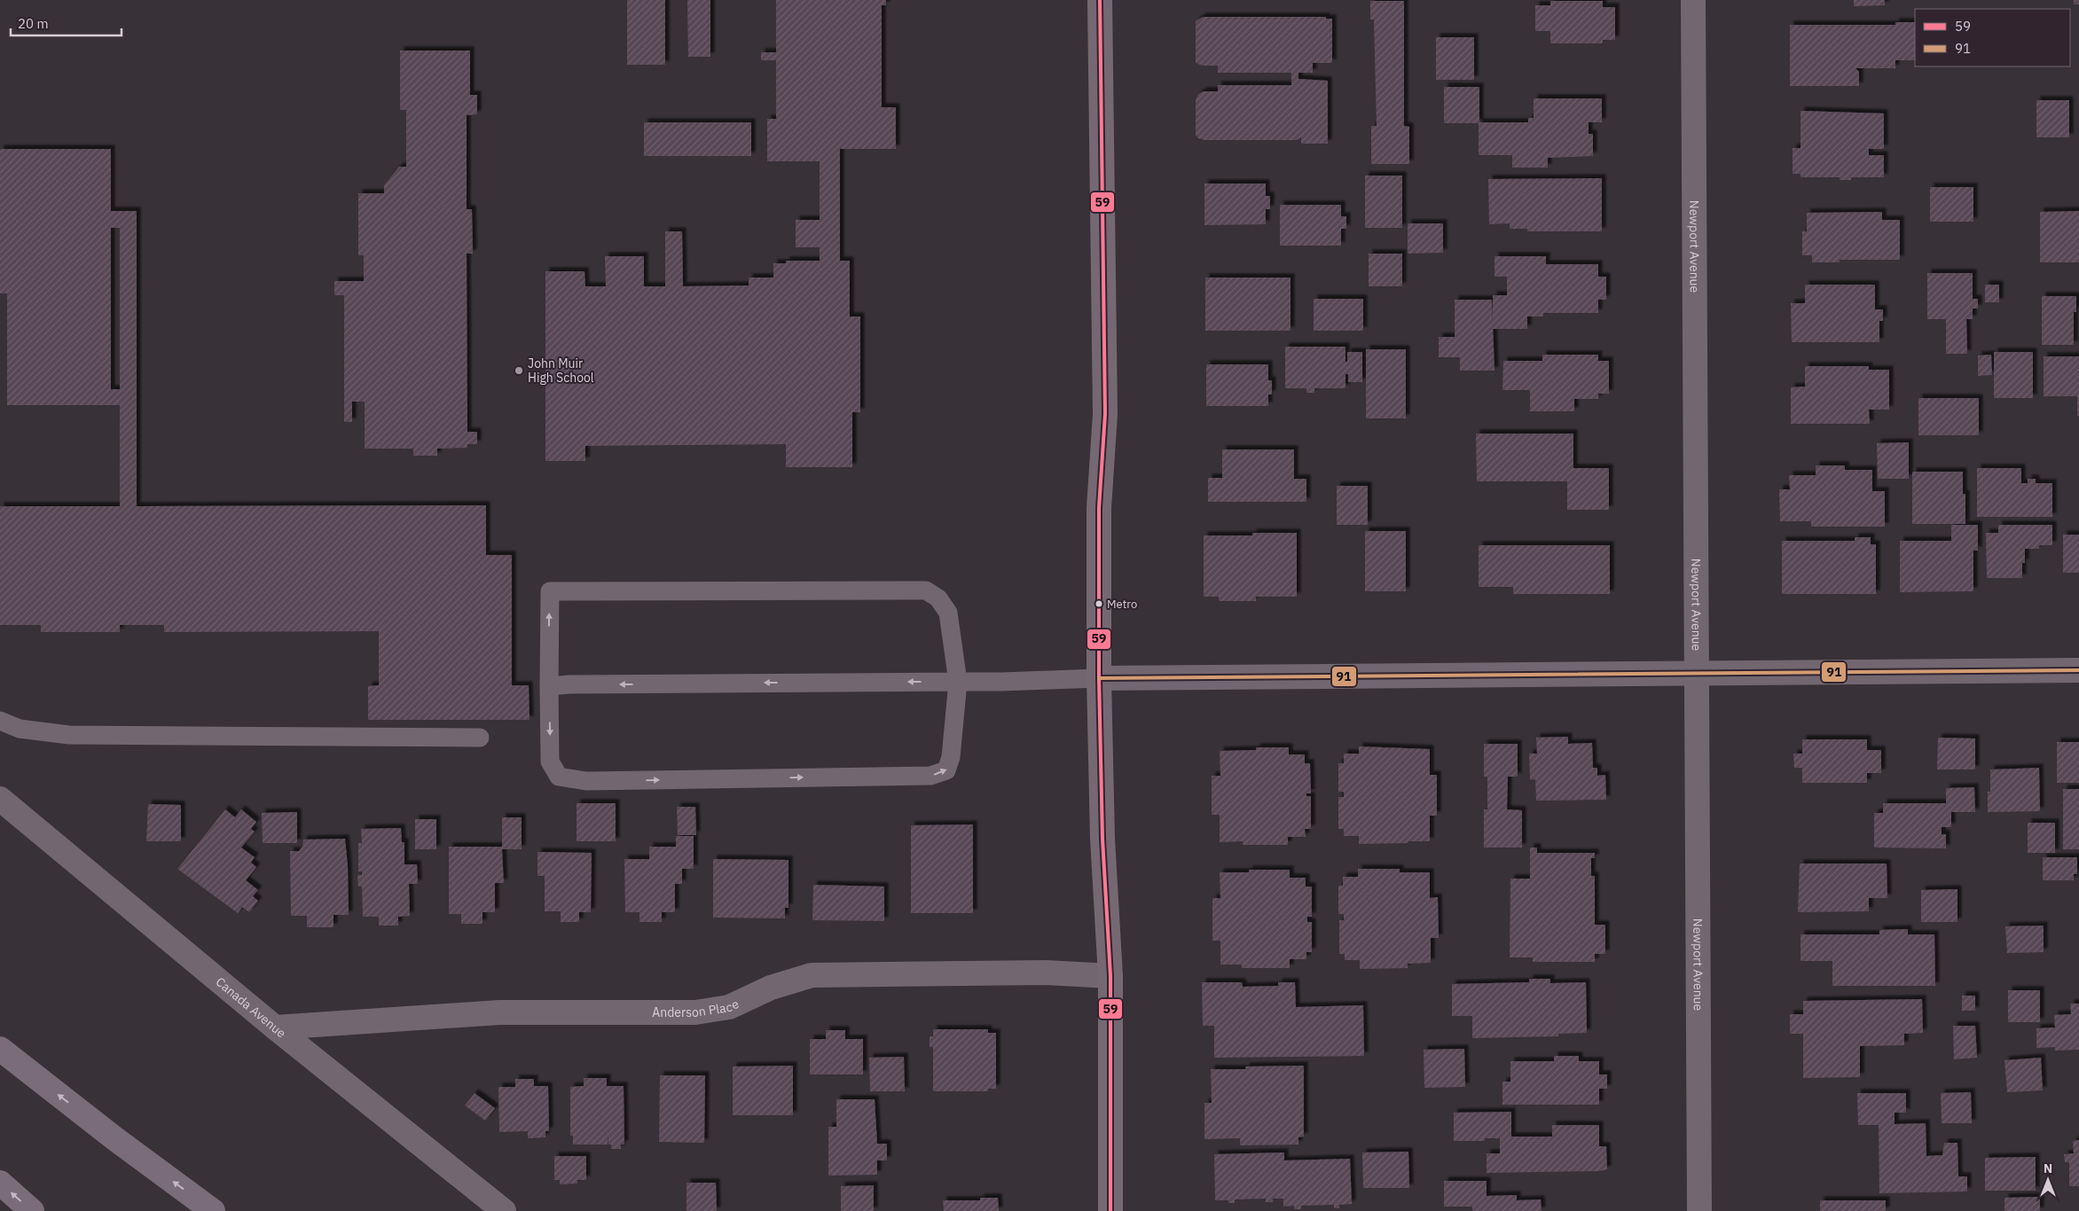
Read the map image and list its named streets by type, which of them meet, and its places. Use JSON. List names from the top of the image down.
{
  "streets": {
    "street": ["Newport Avenue", "Anderson Place", "Canada Avenue"]
  },
  "crossings": [
    ["Anderson Place", "Canada Avenue"]
  ],
  "places": ["John Muir High School", "Metro"],
  "lines": ["transit line 59", "transit line 91"],
  "legend": ["59", "91"],
  "scale_bar": "20 m",
  "north": "top"
}
